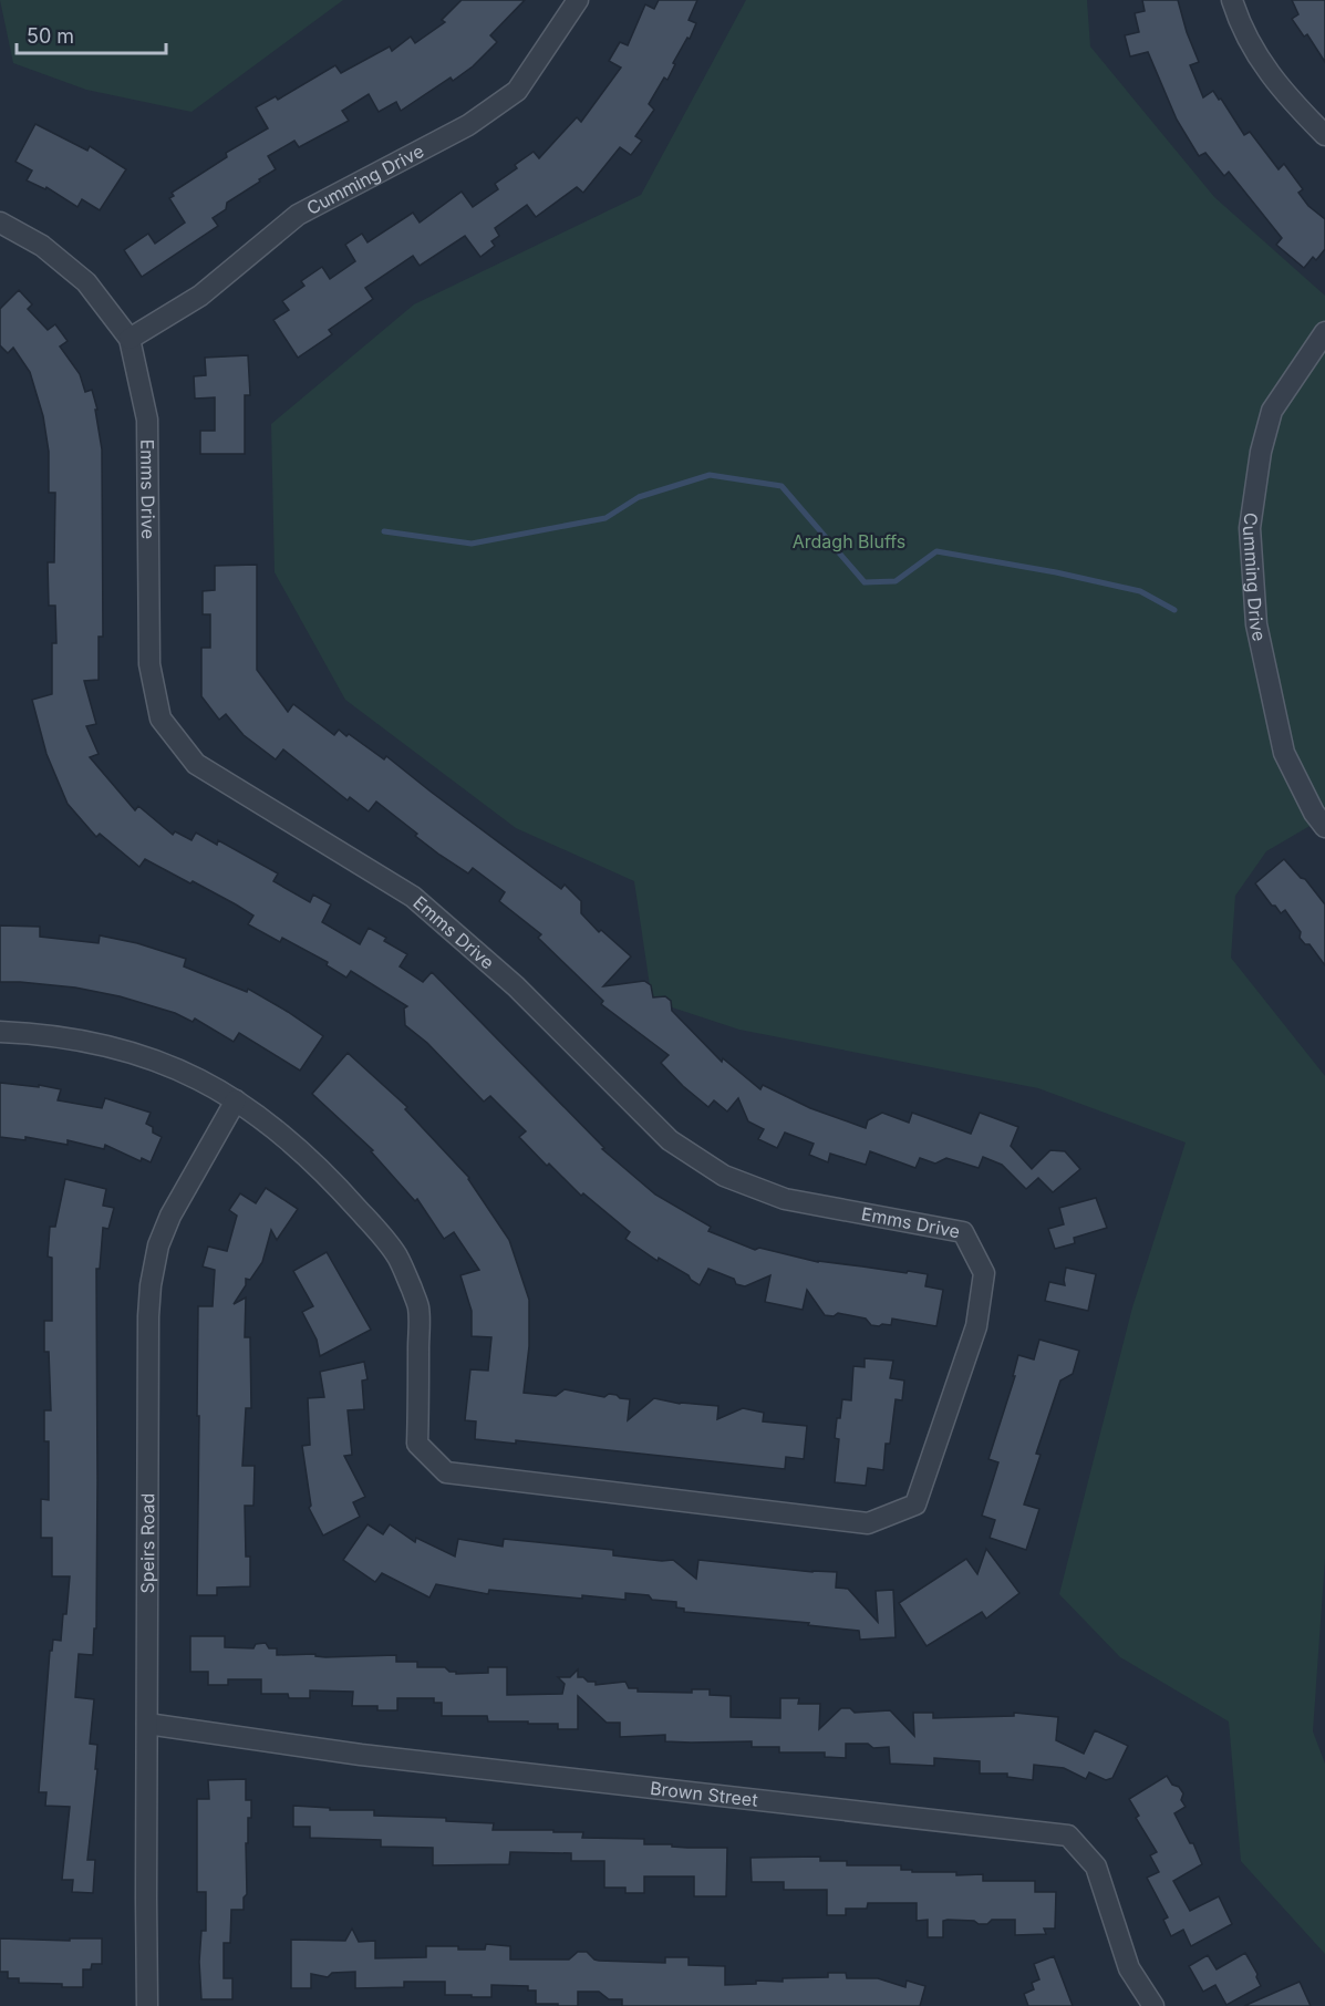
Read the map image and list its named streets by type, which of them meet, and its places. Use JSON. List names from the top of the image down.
{
  "streets": {
    "street": [
      "Cumming Drive",
      "Emms Drive",
      "Speirs Road",
      "Brown Street"
    ]
  },
  "crossings": [
    ["Cumming Drive", "Emms Drive"],
    ["Emms Drive", "Speirs Road"],
    ["Speirs Road", "Brown Street"]
  ],
  "parks": ["Ardagh Bluffs"],
  "scale_bar": "50 m"
}
